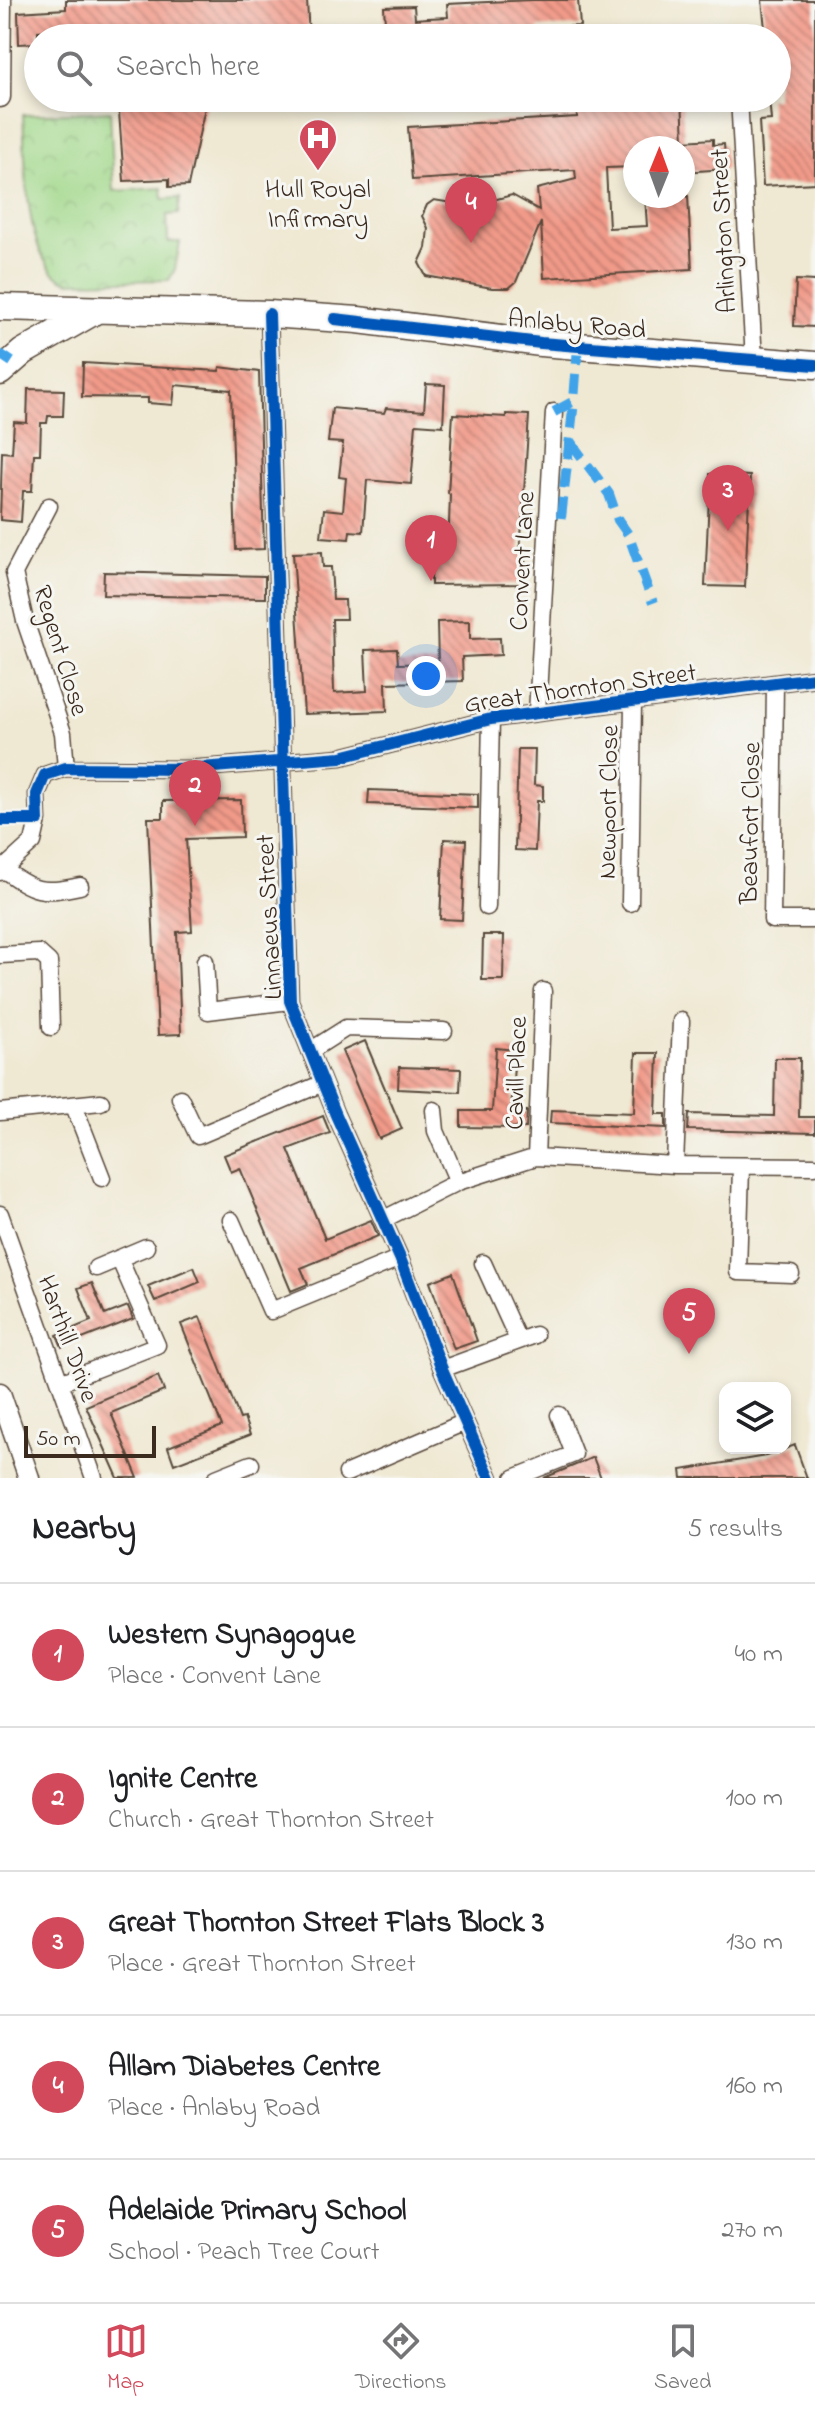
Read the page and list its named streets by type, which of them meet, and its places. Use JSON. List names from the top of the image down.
{
  "streets": {
    "main road": ["Anlaby Road"],
    "street": [
      "Arlington Street",
      "Convent Lane",
      "Regent Close",
      "Great Thornton Street",
      "Newport Close",
      "Beaufort Close",
      "Linnaeus Street",
      "Cavill Place",
      "Harthill Drive"
    ]
  },
  "crossings": [
    ["Arlington Street", "Anlaby Road"],
    ["Anlaby Road", "Linnaeus Street"],
    ["Convent Lane", "Great Thornton Street"],
    ["Regent Close", "Great Thornton Street"],
    ["Great Thornton Street", "Newport Close"],
    ["Great Thornton Street", "Beaufort Close"],
    ["Great Thornton Street", "Linnaeus Street"],
    ["Linnaeus Street", "Cavill Place"]
  ],
  "places": {
    "hospital": ["Hull Royal Infirmary"]
  },
  "scale_bar": "50 m",
  "north": "top",
  "page": {
    "search": "Search here",
    "pins": [
      "4",
      "3",
      "1",
      "2",
      "5"
    ],
    "scale": "50 m",
    "heading": ["Nearby", "5 results"],
    "list": [
      {
        "mark": "1",
        "name": "Western Synagogue",
        "note": "Place · Convent Lane",
        "value": "40 m"
      },
      {
        "mark": "2",
        "name": "Ignite Centre",
        "note": "Church · Great Thornton Street",
        "value": "100 m"
      },
      {
        "mark": "3",
        "name": "Great Thornton Street Flats Block 3",
        "note": "Place · Great Thornton Street",
        "value": "130 m"
      },
      {
        "mark": "4",
        "name": "Allam Diabetes Centre",
        "note": "Place · Anlaby Road",
        "value": "160 m"
      },
      {
        "mark": "5",
        "name": "Adelaide Primary School",
        "note": "School · Peach Tree Court",
        "value": "270 m"
      }
    ],
    "nav": ["Map", "Directions", "Saved"]
  }
}
